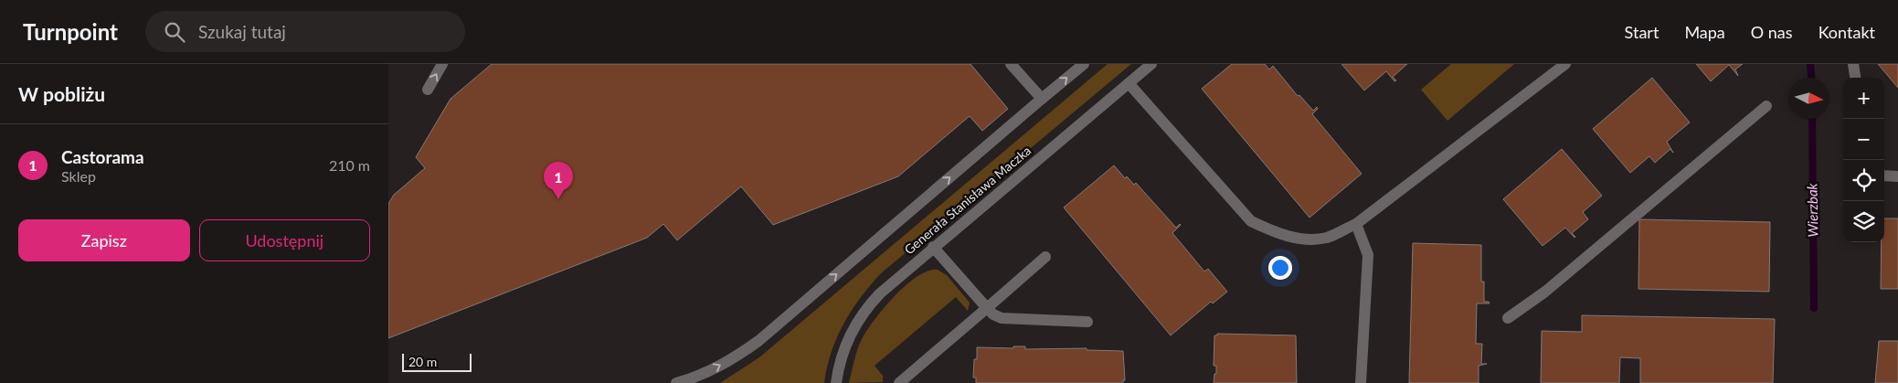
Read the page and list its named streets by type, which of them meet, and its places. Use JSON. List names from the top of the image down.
{
  "streets": {
    "street": ["Generała Stanisława Maczka"]
  },
  "water": ["Wierzbak"],
  "scale_bar": "20 m",
  "north": "right",
  "page": {
    "header": "Turnpoint",
    "search": "Szukaj tutaj",
    "nav": [
      "Start",
      "Mapa",
      "O nas",
      "Kontakt"
    ],
    "heading": "W pobliżu",
    "map_buttons": ["+", "−"],
    "list": [
      {
        "mark": "1",
        "name": "Castorama",
        "note": "Sklep",
        "value": "210 m"
      }
    ],
    "pins": "1",
    "buttons": ["Zapisz", "Udostępnij"],
    "scale": "20 m"
  }
}
